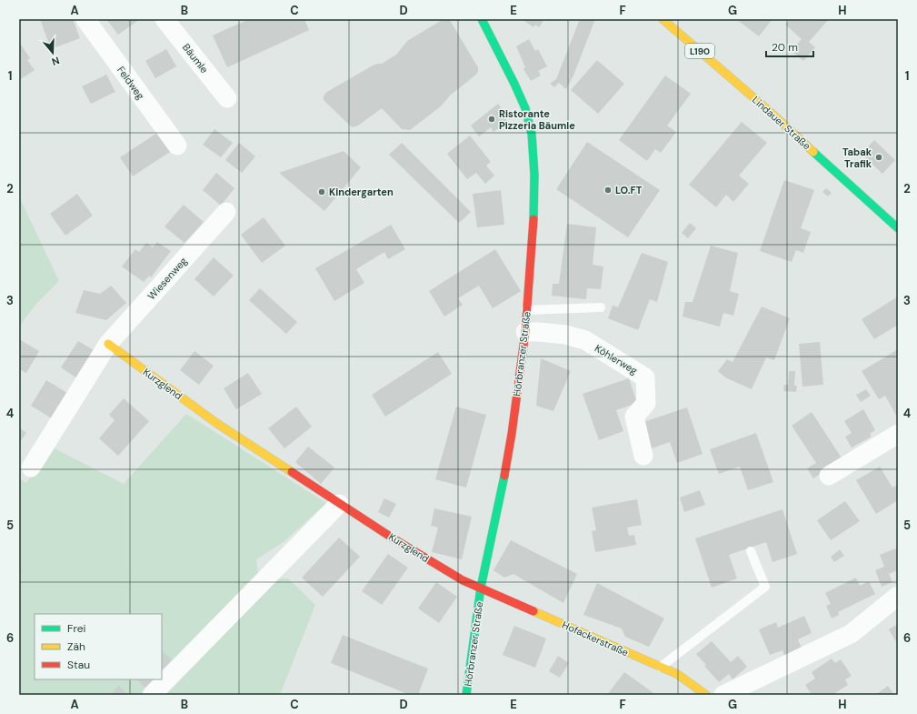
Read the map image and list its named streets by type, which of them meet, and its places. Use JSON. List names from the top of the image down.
{
  "streets": {
    "street": [
      "L190",
      "Bäumle",
      "Feldweg",
      "Lindauer Straße",
      "Wiesenweg",
      "Hörbranzer Straße",
      "Köhlerweg",
      "Kurzglend",
      "Hofackerstraße"
    ]
  },
  "crossings": [
    ["Wiesenweg", "Kurzglend"],
    ["Hörbranzer Straße", "Köhlerweg"],
    ["Hörbranzer Straße", "Kurzglend"],
    ["Hörbranzer Straße", "Hofackerstraße"],
    ["Kurzglend", "Hofackerstraße"]
  ],
  "places": [
    "Ristorante Pizzeria Bäumle",
    "Tabak Trafik",
    "LO.FT",
    "Kindergarten"
  ],
  "legend": ["Frei", "Zäh", "Stau"],
  "scale_bar": "20 m",
  "north": "bottom",
  "grid": {
    "columns": [
      "A",
      "B",
      "C",
      "D",
      "E",
      "F",
      "G",
      "H"
    ],
    "rows": [
      "1",
      "2",
      "3",
      "4",
      "5",
      "6"
    ]
  }
}
